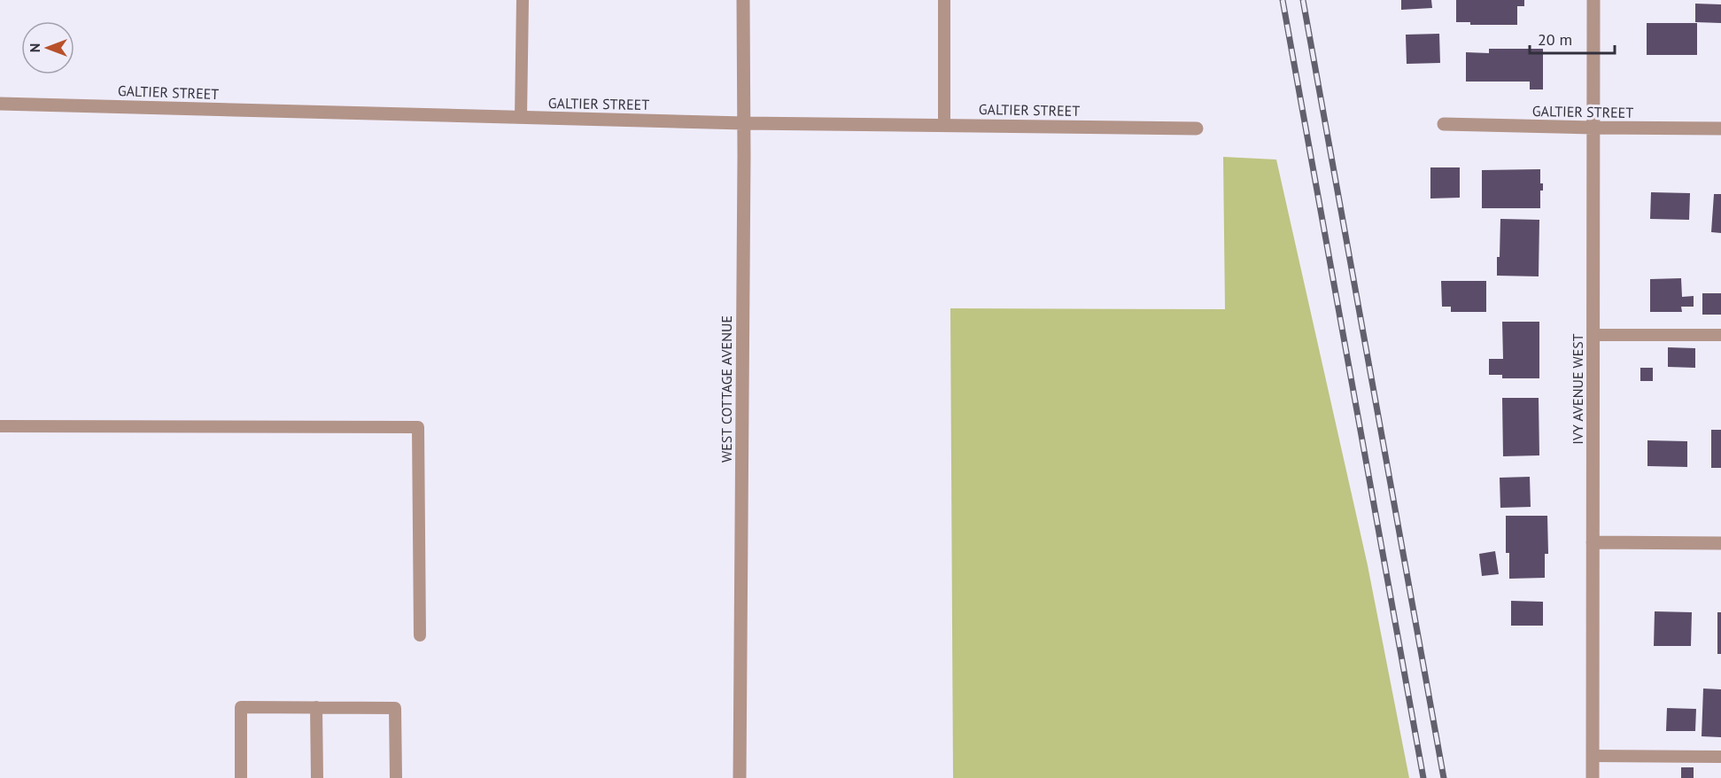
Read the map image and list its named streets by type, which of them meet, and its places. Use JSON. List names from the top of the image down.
{
  "streets": {
    "street": ["GALTIER STREET", "WEST COTTAGE AVENUE", "IVY AVENUE WEST"]
  },
  "crossings": [
    ["GALTIER STREET", "WEST COTTAGE AVENUE"],
    ["GALTIER STREET", "IVY AVENUE WEST"]
  ],
  "scale_bar": "20 m",
  "north": "left"
}
